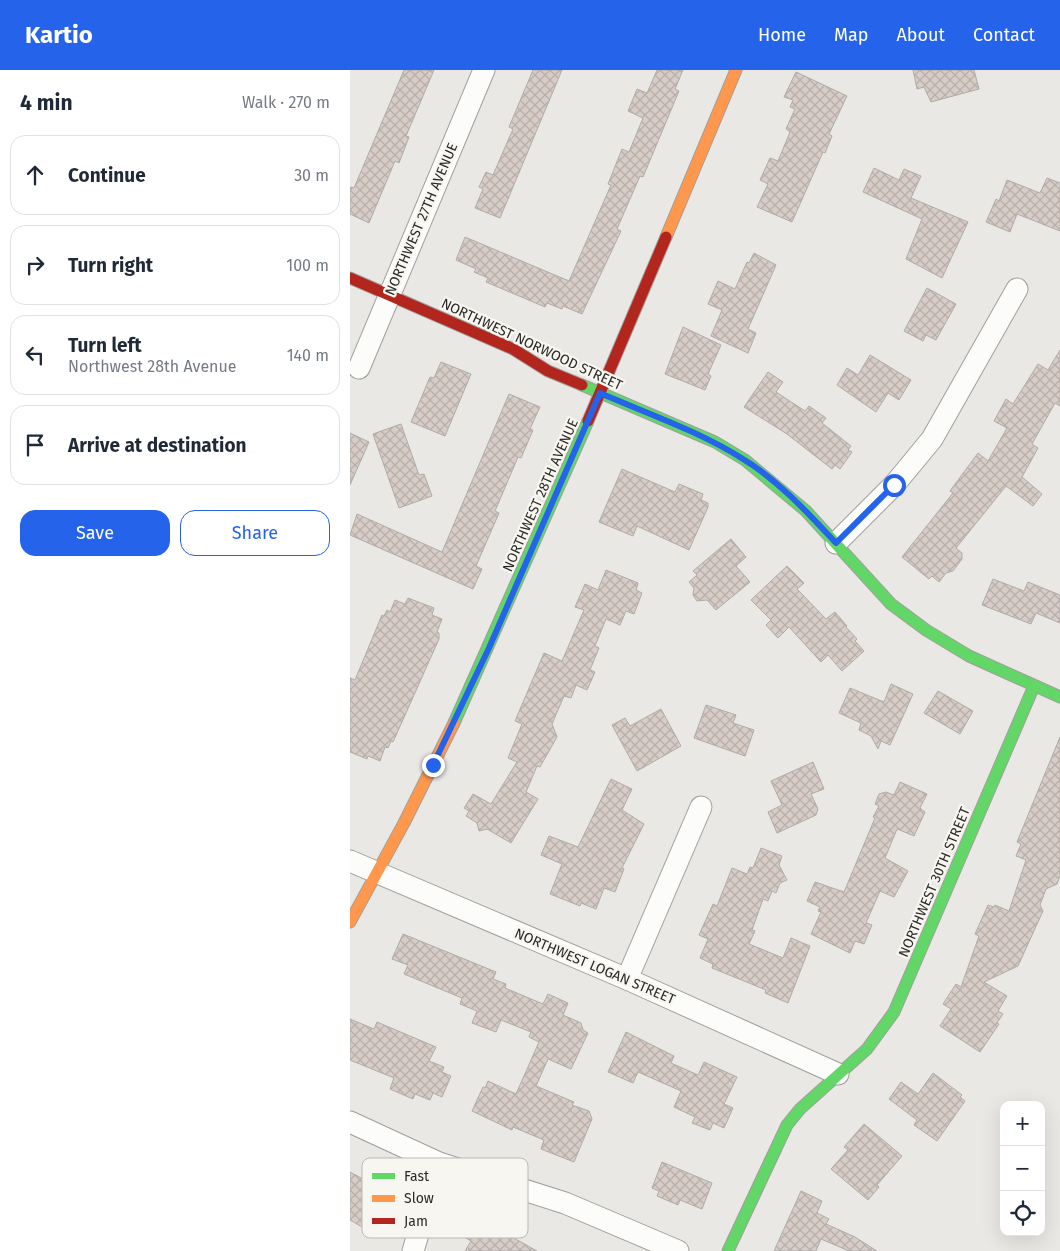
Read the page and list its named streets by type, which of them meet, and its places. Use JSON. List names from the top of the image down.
{
  "streets": {
    "street": [
      "NORTHWEST 27TH AVENUE",
      "NORTHWEST NORWOOD STREET",
      "NORTHWEST 28TH AVENUE",
      "NORTHWEST 30TH STREET",
      "NORTHWEST LOGAN STREET"
    ]
  },
  "crossings": [
    ["NORTHWEST 27TH AVENUE", "NORTHWEST NORWOOD STREET"],
    ["NORTHWEST NORWOOD STREET", "NORTHWEST 28TH AVENUE"],
    ["NORTHWEST NORWOOD STREET", "NORTHWEST 30TH STREET"],
    ["NORTHWEST 28TH AVENUE", "NORTHWEST LOGAN STREET"],
    ["NORTHWEST 30TH STREET", "NORTHWEST LOGAN STREET"]
  ],
  "legend": ["Fast", "Slow", "Jam"],
  "page": {
    "header": "Kartio",
    "nav": [
      "Home",
      "Map",
      "About",
      "Contact"
    ],
    "heading": ["4 min", "Walk · 270 m"],
    "list": [
      ["Continue", "30 m"],
      ["Turn right", "100 m"],
      ["Turn left", "Northwest 28th Avenue", "140 m"],
      "Arrive at destination"
    ],
    "buttons": ["Save", "Share"],
    "map_buttons": ["+", "−"]
  }
}
